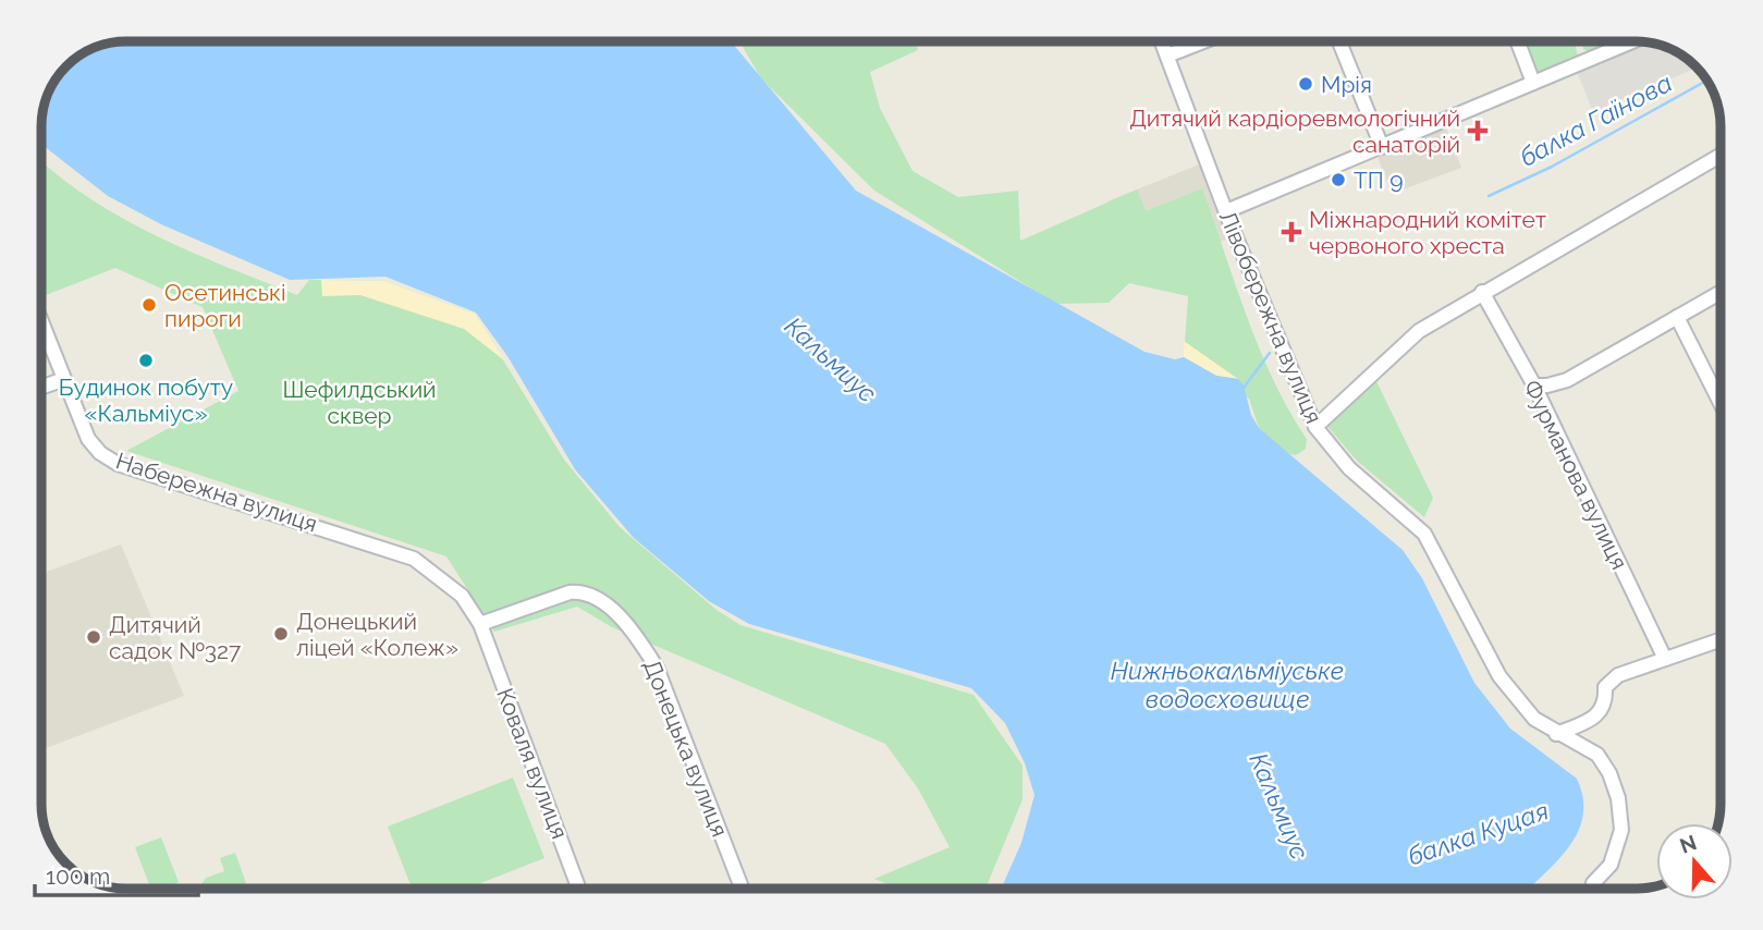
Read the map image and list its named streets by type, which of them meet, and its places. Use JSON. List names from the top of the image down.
{
  "streets": {
    "street": [
      "Лівобережна вулиця",
      "Фурманова вулиця",
      "Набережна вулиця",
      "Донецька вулиця",
      "Коваля вулиця"
    ]
  },
  "crossings": [
    ["Набережна вулиця", "Донецька вулиця"],
    ["Набережна вулиця", "Коваля вулиця"],
    ["Донецька вулиця", "Коваля вулиця"]
  ],
  "water": [
    "балка Гаїнова",
    "Кальмиус",
    "Нижньокальміуське водосховище",
    "балка Куцая"
  ],
  "parks": ["Шефилдський сквер"],
  "places": {
    "other": [
      "Мрія",
      "ТП 9",
      "Осетинські пироги",
      "Будинок побуту «Кальміус»",
      "Донецький ліцей «Колеж»",
      "Дитячий садок №327"
    ],
    "health": ["Дитячий кардіоревмологічний санаторій", "Міжнародний комітет червоного хреста"]
  },
  "scale_bar": "100 m",
  "north": "top"
}
